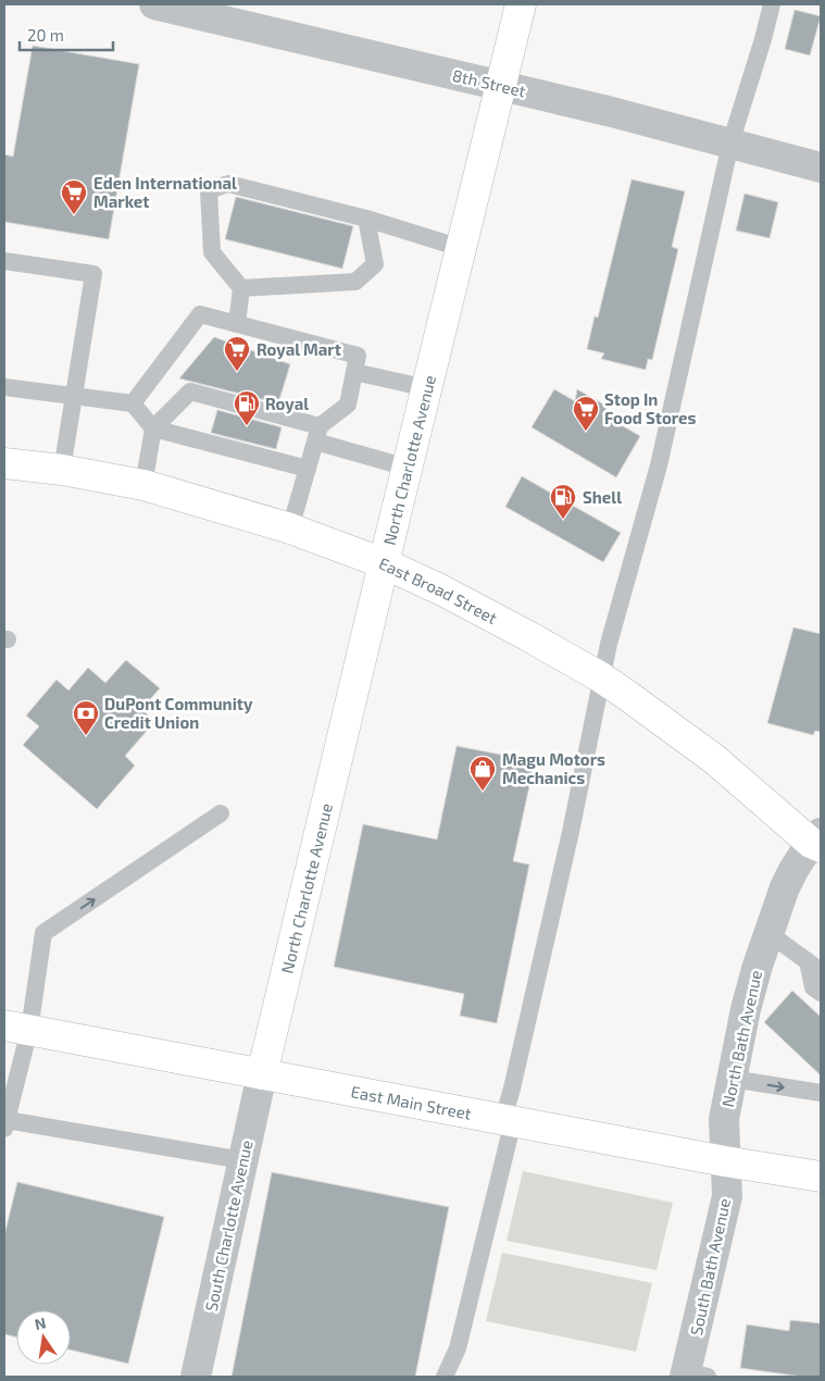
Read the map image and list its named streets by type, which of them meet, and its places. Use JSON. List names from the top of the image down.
{
  "streets": {
    "main road": ["North Charlotte Avenue", "East Broad Street", "East Main Street"],
    "street": [
      "8th Street",
      "North Bath Avenue",
      "South Charlotte Avenue",
      "South Bath Avenue"
    ]
  },
  "crossings": [
    ["8th Street", "North Charlotte Avenue"],
    ["North Charlotte Avenue", "East Broad Street"],
    ["North Charlotte Avenue", "East Main Street"],
    ["North Charlotte Avenue", "South Charlotte Avenue"],
    ["East Broad Street", "North Bath Avenue"],
    ["North Bath Avenue", "East Main Street"],
    ["North Bath Avenue", "South Bath Avenue"],
    ["East Main Street", "South Charlotte Avenue"],
    ["East Main Street", "South Bath Avenue"]
  ],
  "places": {
    "supermarket": ["Eden International Market", "Royal Mart", "Stop In Food Stores"],
    "fuel station": ["Royal", "Shell"],
    "bank": ["DuPont Community Credit Union"],
    "shop": ["Magu Motors Mechanics"]
  },
  "scale_bar": "20 m",
  "north": "top"
}
